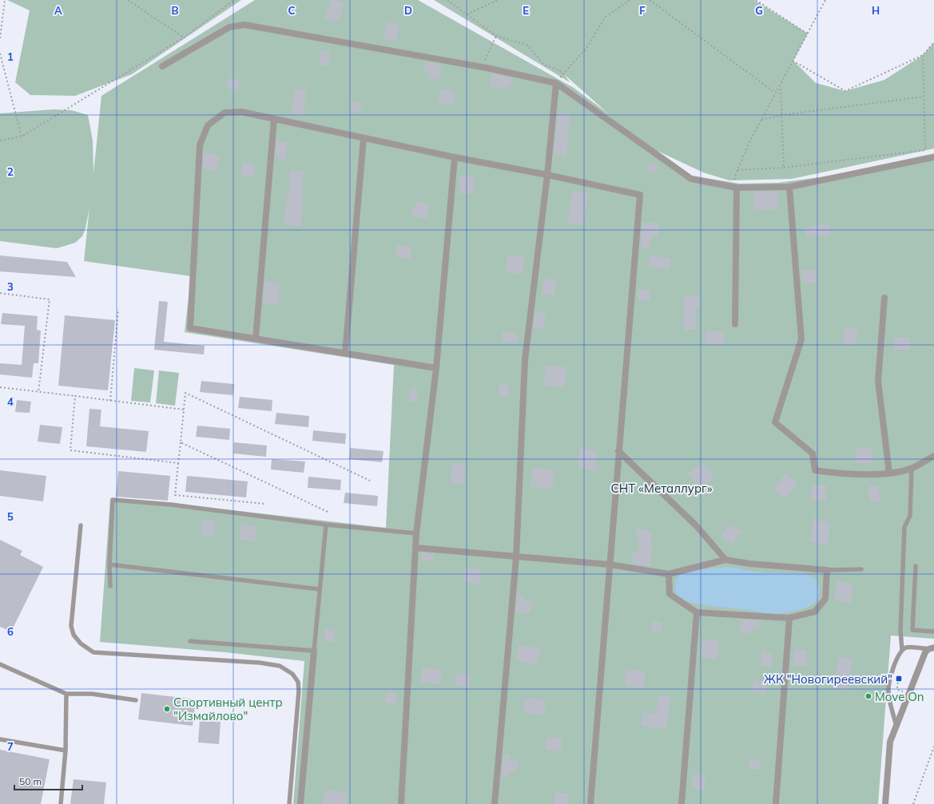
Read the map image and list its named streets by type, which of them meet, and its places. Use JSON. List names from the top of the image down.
{
  "parks": ["СНТ «Металлург»"],
  "places": {
    "transit": ["ЖК \"Новогиреевский\""],
    "other": ["Move On", "Спортивный центр \"Измайлово\""]
  },
  "scale_bar": "50 m",
  "grid": {
    "columns": [
      "A",
      "B",
      "C",
      "D",
      "E",
      "F",
      "G",
      "H"
    ],
    "rows": [
      "1",
      "2",
      "3",
      "4",
      "5",
      "6",
      "7"
    ]
  }
}
